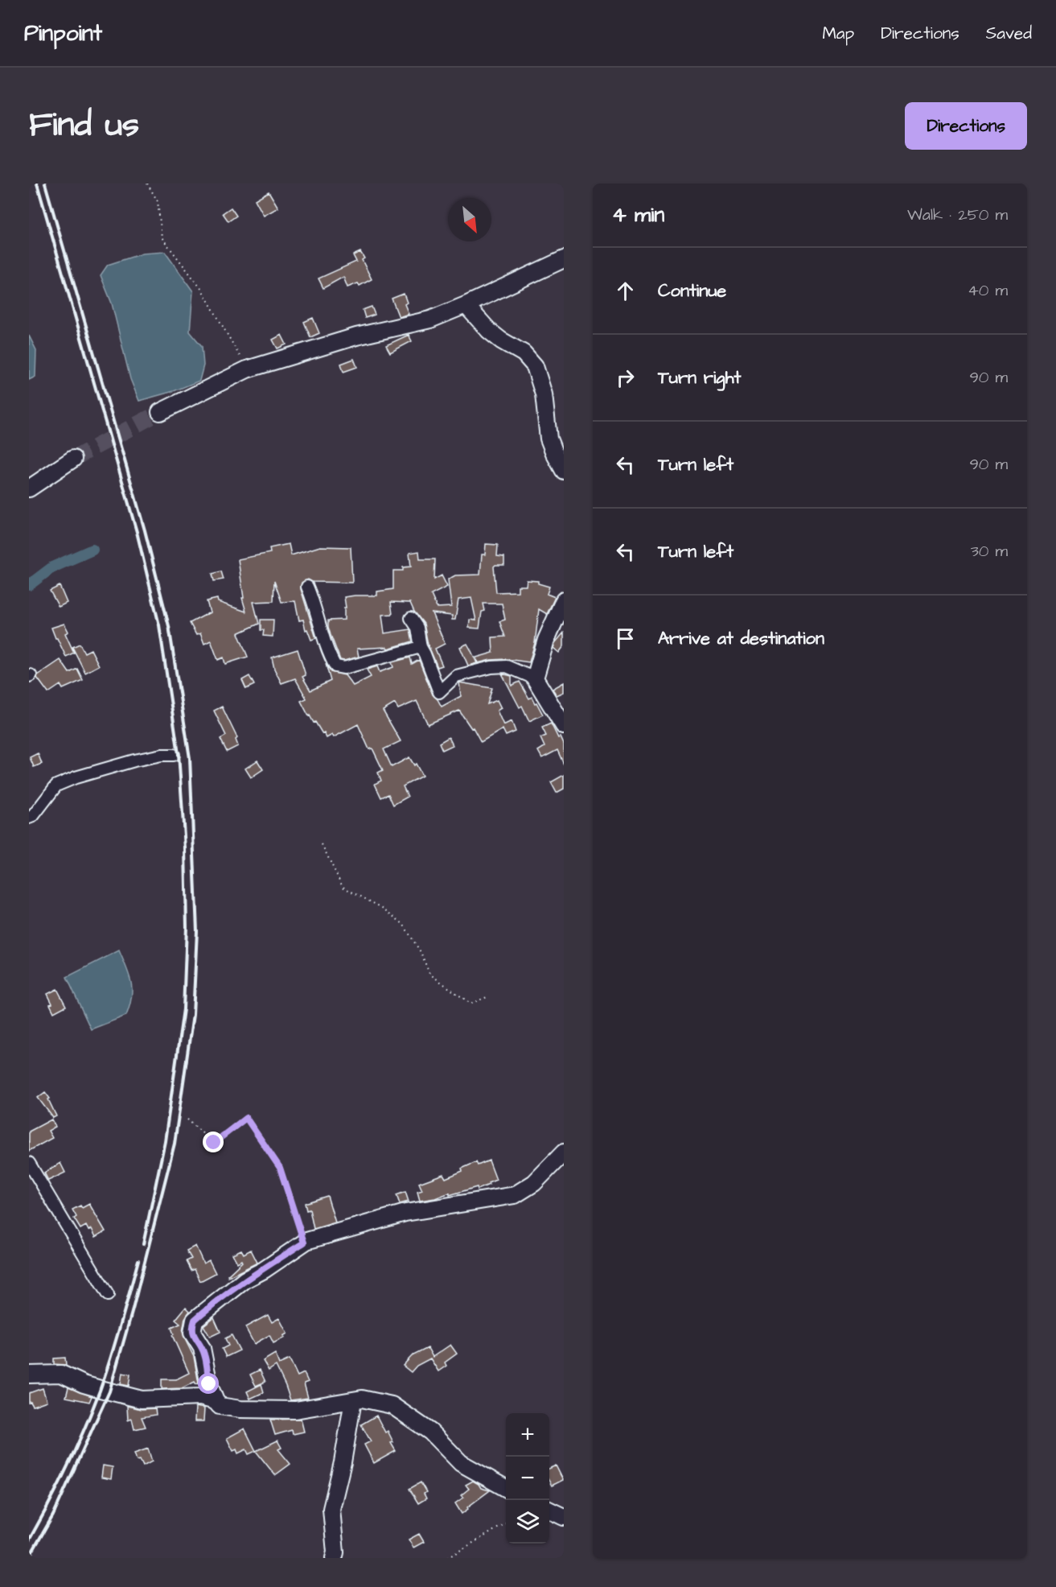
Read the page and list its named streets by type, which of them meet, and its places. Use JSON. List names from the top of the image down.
{
  "north": "bottom right",
  "page": {
    "header": "Pinpoint",
    "nav": ["Map", "Directions", "Saved"],
    "title": "Find us",
    "buttons": "Directions",
    "heading": ["4 min", "Walk · 250 m"],
    "list": [
      ["Continue", "40 m"],
      ["Turn right", "90 m"],
      ["Turn left", "90 m"],
      ["Turn left", "30 m"],
      "Arrive at destination"
    ],
    "map_buttons": ["+", "−"]
  }
}
